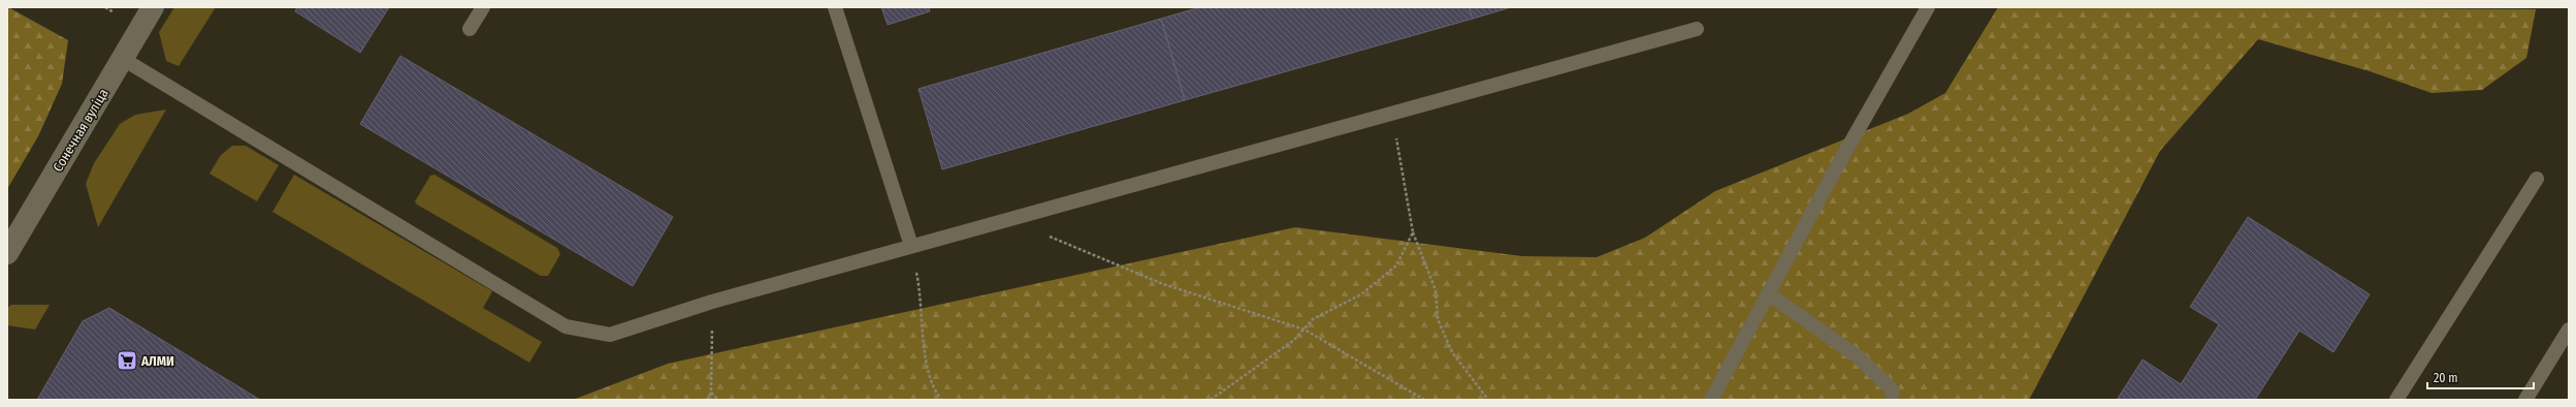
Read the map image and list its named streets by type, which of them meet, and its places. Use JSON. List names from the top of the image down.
{
  "streets": {
    "street": ["Сонечная вуліца"]
  },
  "places": {
    "supermarket": ["АЛМИ"]
  },
  "scale_bar": "20 m"
}
